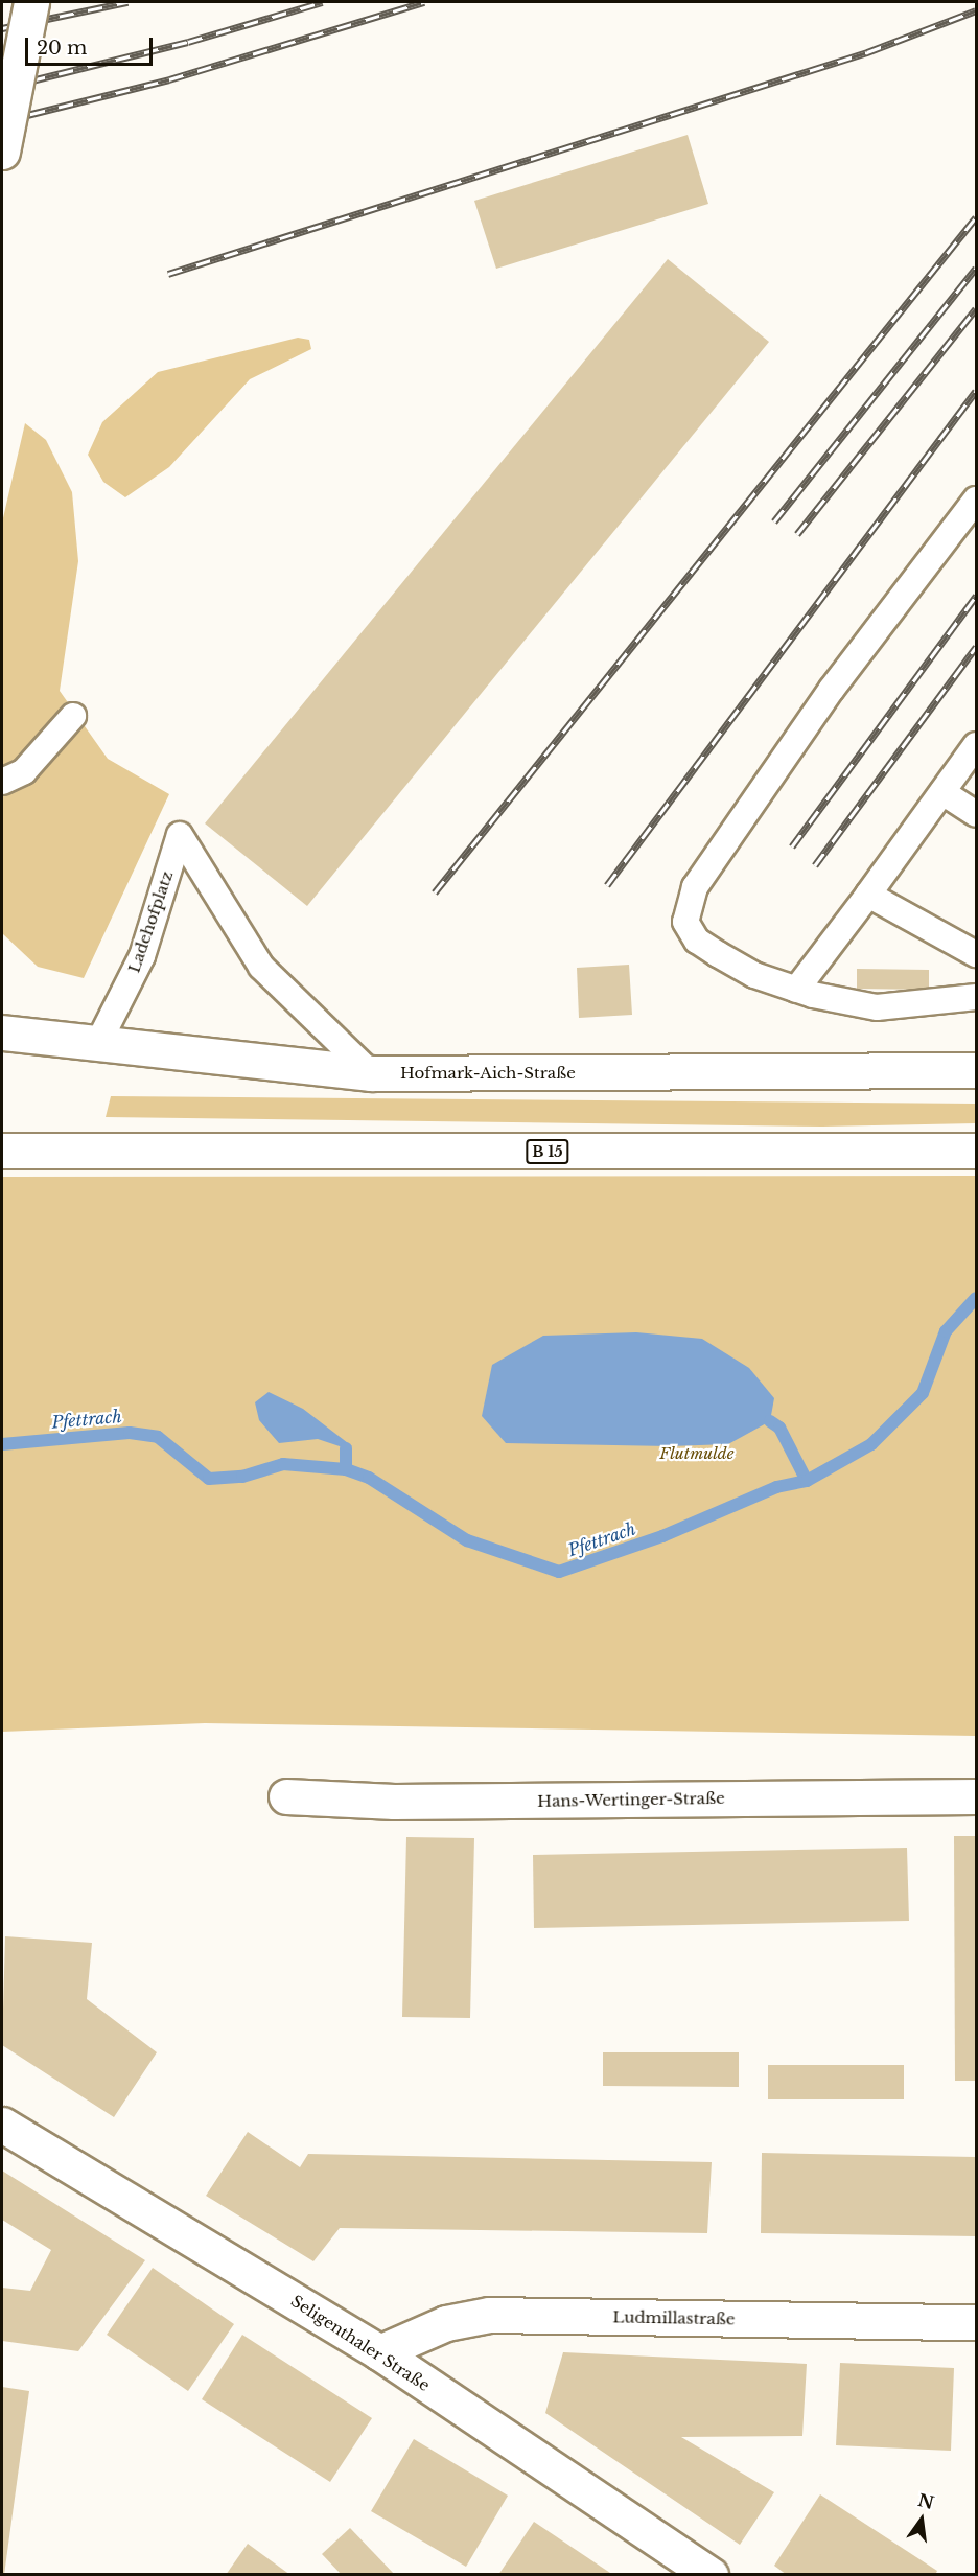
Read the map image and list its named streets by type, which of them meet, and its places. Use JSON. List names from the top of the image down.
{
  "streets": {
    "street": [
      "Hofmark-Aich-Straße",
      "B 15",
      "Hans-Wertinger-Straße",
      "Ludmillastraße",
      "Seligenthaler Straße"
    ],
    "lane": ["Ladehofplatz"]
  },
  "crossings": [
    ["Ladehofplatz", "Hofmark-Aich-Straße"],
    ["Ludmillastraße", "Seligenthaler Straße"]
  ],
  "water": ["Pfettrach"],
  "parks": ["Flutmulde"],
  "scale_bar": "20 m",
  "north": "top"
}
